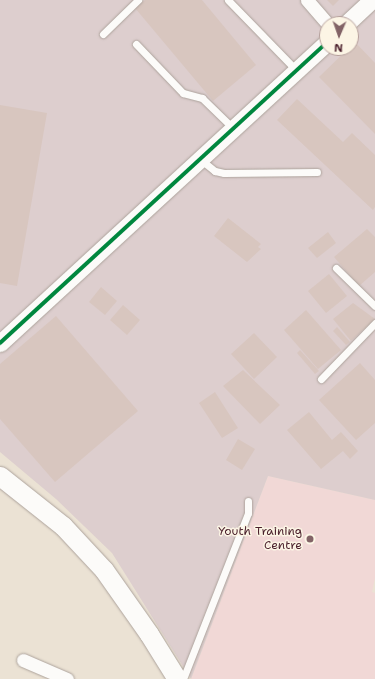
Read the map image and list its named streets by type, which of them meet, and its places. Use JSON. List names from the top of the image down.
{
  "places": ["Youth Training Centre"],
  "north": "bottom"
}
